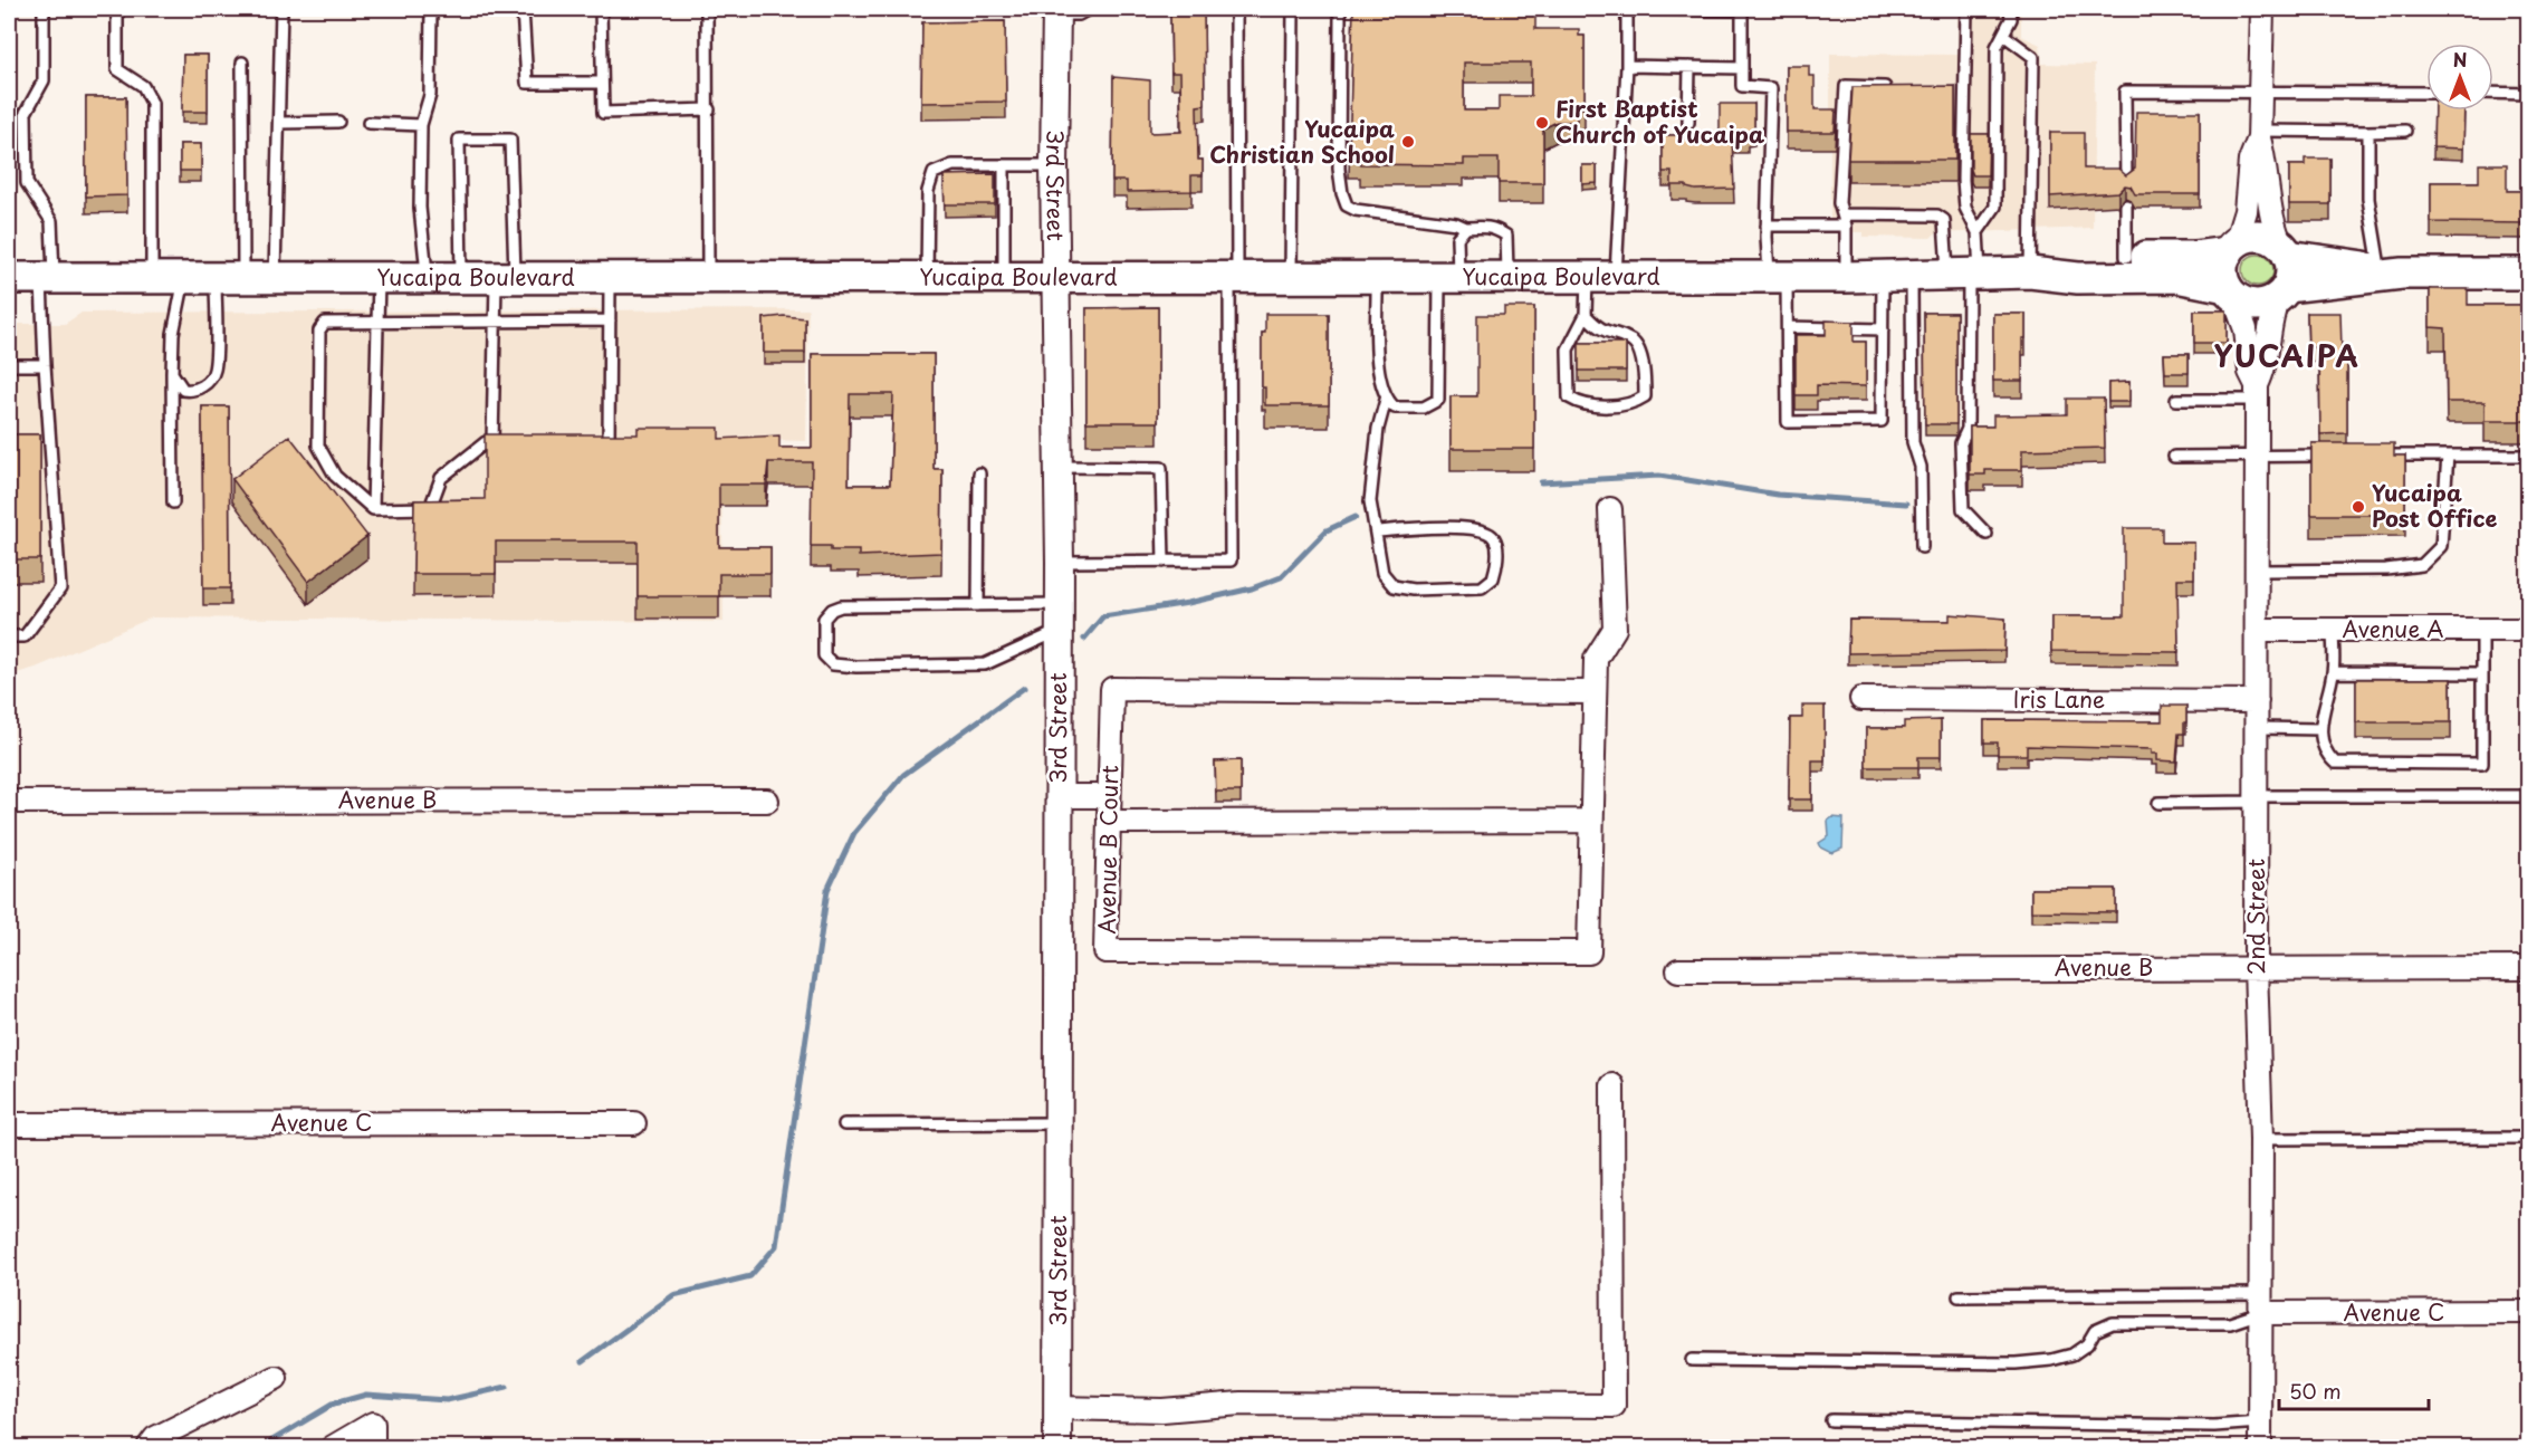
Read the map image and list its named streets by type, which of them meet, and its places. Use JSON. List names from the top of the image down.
{
  "streets": {
    "main road": ["Yucaipa Boulevard"],
    "street": [
      "3rd Street",
      "Avenue A",
      "Iris Lane",
      "Avenue B",
      "Avenue B Court",
      "2nd Street",
      "Avenue C"
    ]
  },
  "crossings": [
    ["3rd Street", "Yucaipa Boulevard"],
    ["Yucaipa Boulevard", "2nd Street"],
    ["Avenue A", "2nd Street"],
    ["Iris Lane", "2nd Street"],
    ["Avenue B", "2nd Street"],
    ["2nd Street", "Avenue C"]
  ],
  "districts": ["YUCAIPA"],
  "places": ["First Baptist Church of Yucaipa", "Yucaipa Christian School", "Yucaipa Post Office"],
  "scale_bar": "50 m",
  "north": "top"
}
